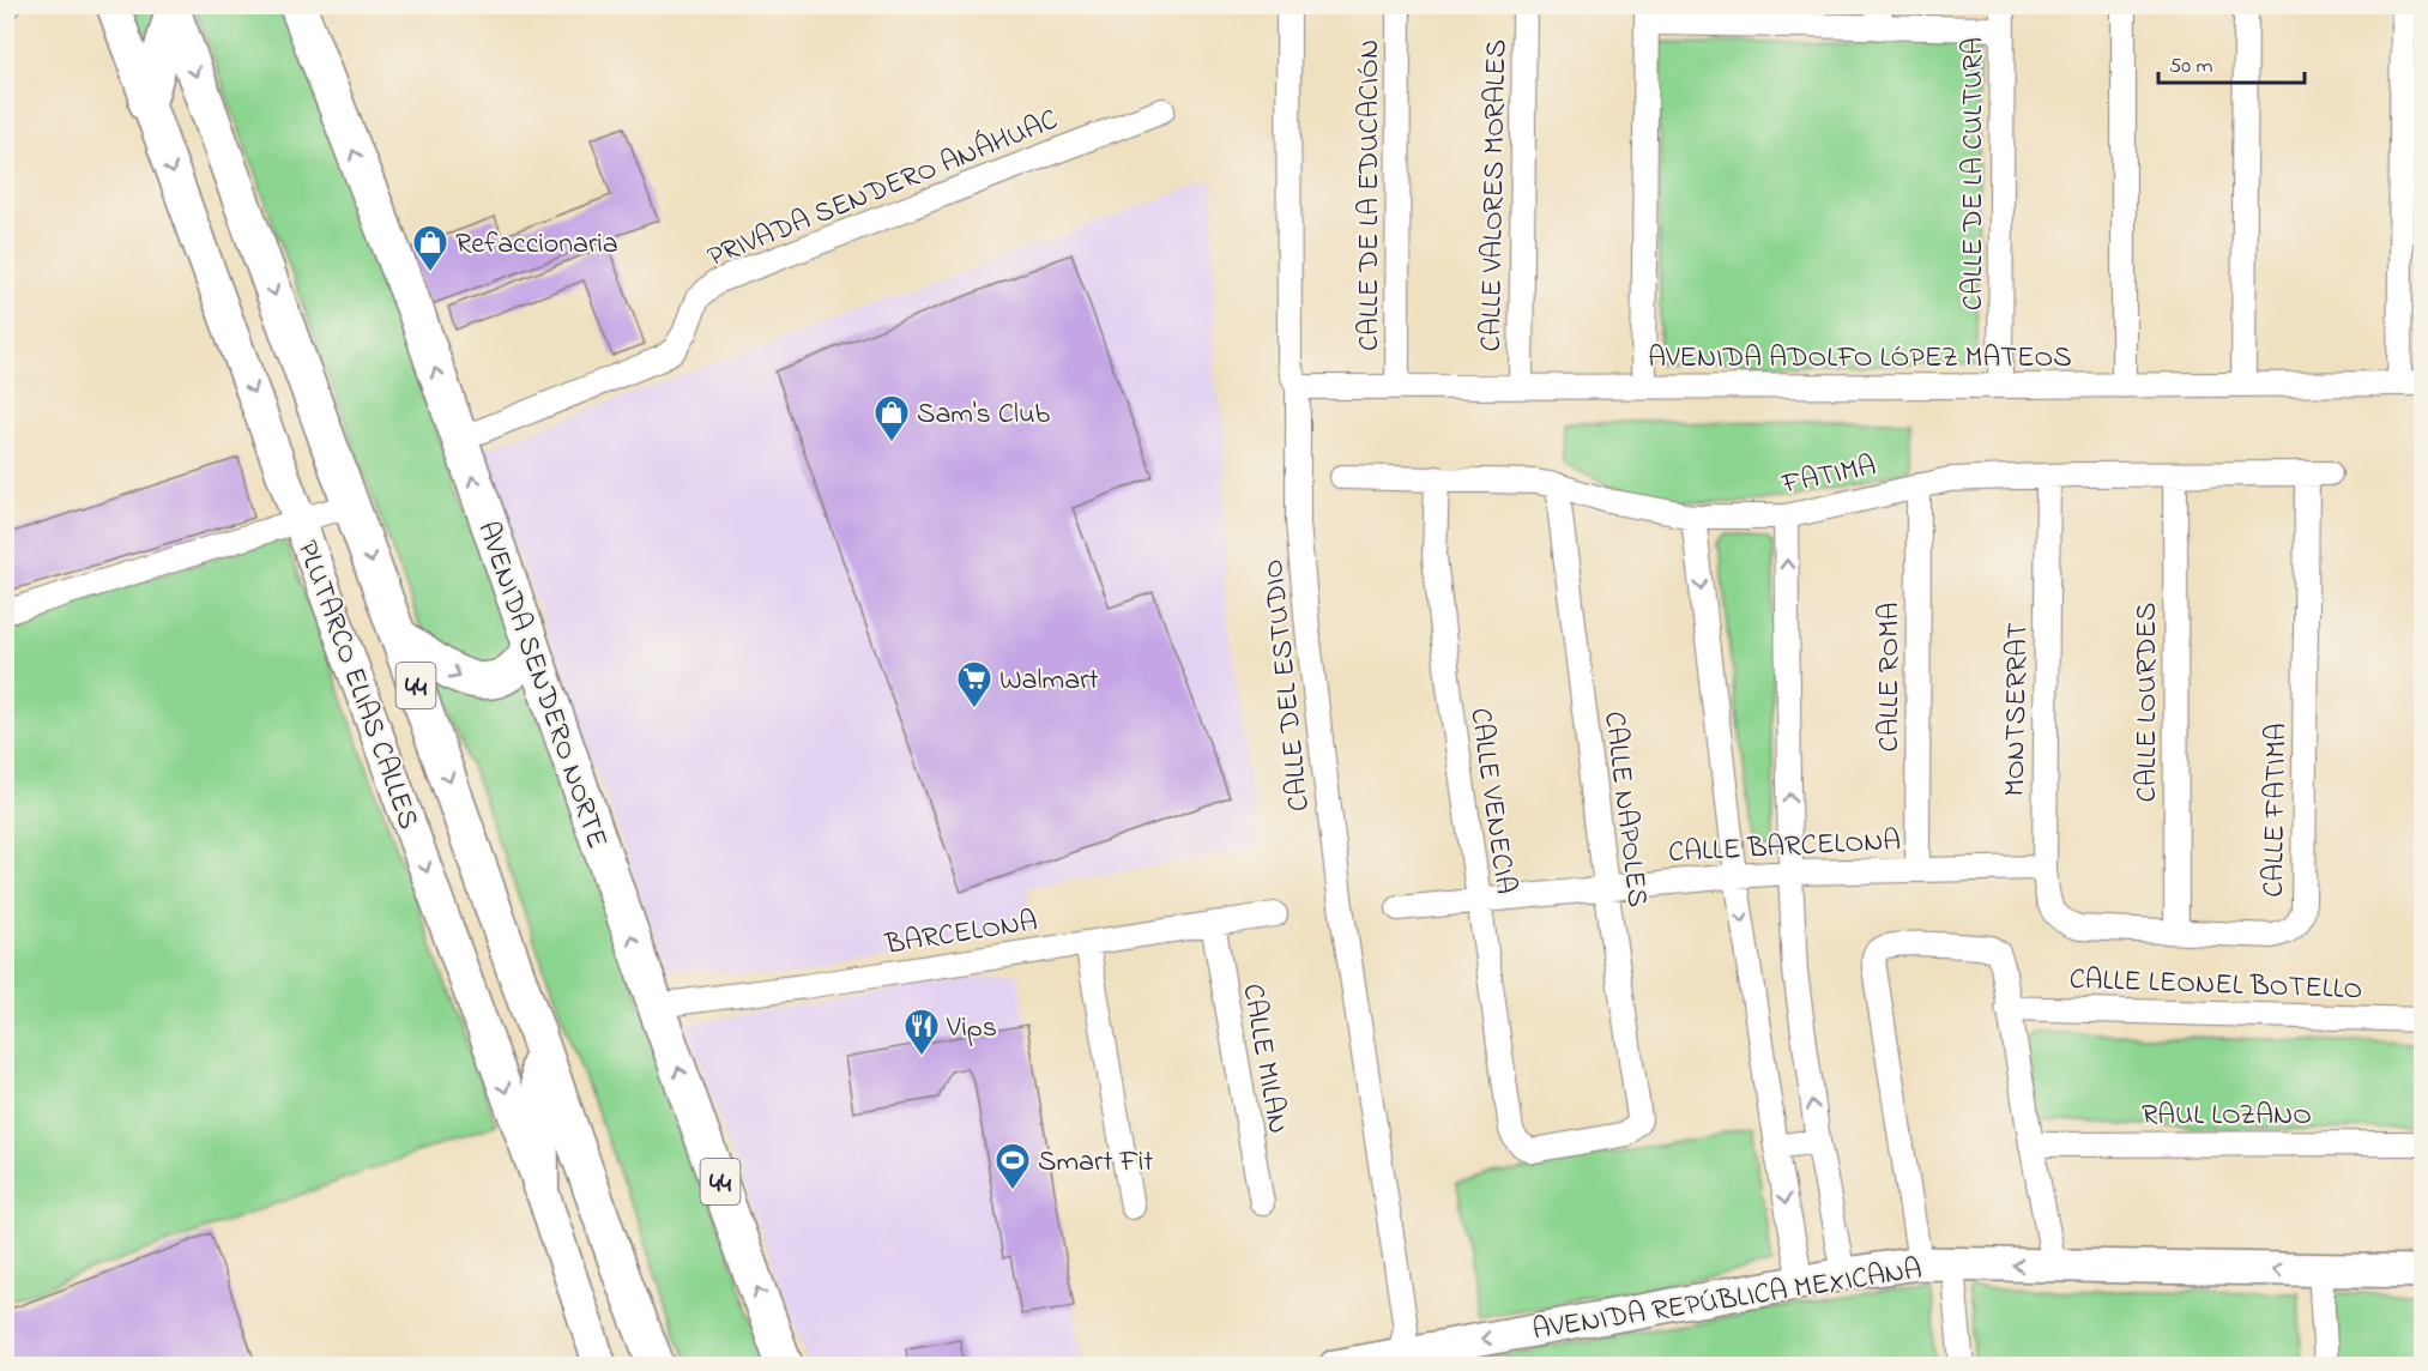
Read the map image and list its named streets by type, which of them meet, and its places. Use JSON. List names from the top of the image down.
{
  "streets": {
    "main road": ["AVENIDA SENDERO NORTE", "44"],
    "street": [
      "CALLE DE LA CULTURA",
      "PRIVADA SENDERO ANÁHUAC",
      "CALLE DE LA EDUCACIÓN",
      "CALLE VALORES MORALES",
      "AVENIDA ADOLFO LÓPEZ MATEOS",
      "FATIMA",
      "CALLE ROMA",
      "PLUTARCO ELIAS CALLES",
      "CALLE DEL ESTUDIO",
      "CALLE LOURDES",
      "MONTSERRAT",
      "CALLE VENECIA",
      "CALLE NAPOLES",
      "CALLE FATIMA",
      "CALLE BARCELONA",
      "BARCELONA",
      "CALLE LEONEL BOTELLO",
      "CALLE MILAN",
      "RAUL LOZANO",
      "AVENIDA REPÚBLICA MEXICANA"
    ]
  },
  "crossings": [
    ["CALLE DE LA CULTURA", "AVENIDA ADOLFO LÓPEZ MATEOS"],
    ["PRIVADA SENDERO ANÁHUAC", "AVENIDA SENDERO NORTE"],
    ["CALLE DE LA EDUCACIÓN", "AVENIDA ADOLFO LÓPEZ MATEOS"],
    ["CALLE VALORES MORALES", "AVENIDA ADOLFO LÓPEZ MATEOS"],
    ["AVENIDA ADOLFO LÓPEZ MATEOS", "CALLE DEL ESTUDIO"],
    ["FATIMA", "CALLE ROMA"],
    ["FATIMA", "CALLE LOURDES"],
    ["FATIMA", "MONTSERRAT"],
    ["FATIMA", "CALLE VENECIA"],
    ["FATIMA", "CALLE NAPOLES"],
    ["FATIMA", "CALLE FATIMA"],
    ["CALLE ROMA", "CALLE BARCELONA"],
    ["AVENIDA SENDERO NORTE", "BARCELONA"],
    ["CALLE DEL ESTUDIO", "AVENIDA REPÚBLICA MEXICANA"],
    ["CALLE LOURDES", "CALLE FATIMA"],
    ["MONTSERRAT", "CALLE FATIMA"],
    ["MONTSERRAT", "CALLE BARCELONA"],
    ["CALLE VENECIA", "CALLE NAPOLES"],
    ["CALLE VENECIA", "CALLE BARCELONA"],
    ["CALLE NAPOLES", "CALLE BARCELONA"],
    ["BARCELONA", "CALLE MILAN"]
  ],
  "one_way": ["PLUTARCO ELIAS CALLES", "AVENIDA REPÚBLICA MEXICANA"],
  "places": {
    "shop": ["Refaccionaria", "Sam's Club"],
    "supermarket": ["Walmart"],
    "restaurant": ["Vips"],
    "sports": ["Smart Fit"]
  },
  "scale_bar": "50 m"
}
